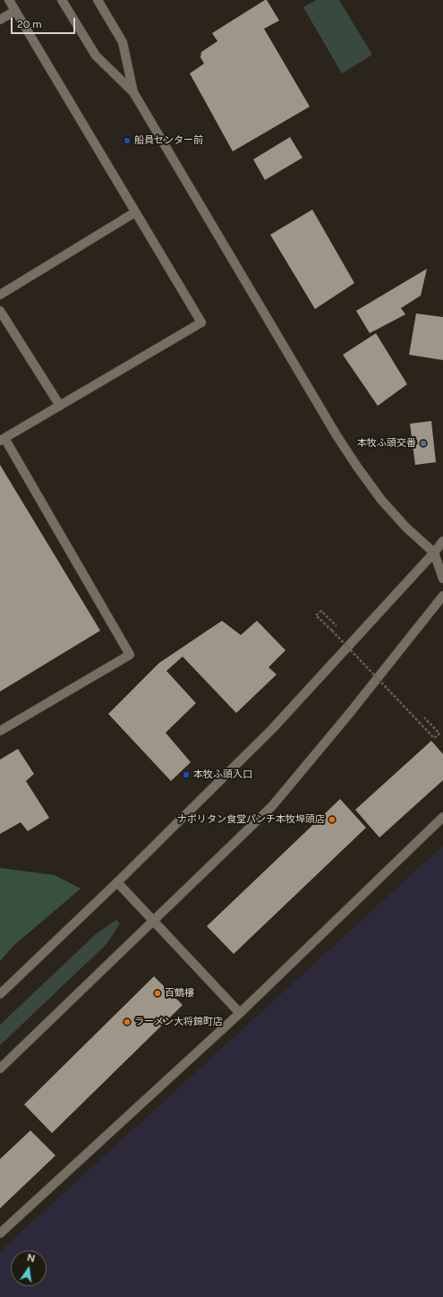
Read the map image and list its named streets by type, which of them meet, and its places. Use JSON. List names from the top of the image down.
{
  "places": [
    "船員センター前",
    "本牧ふ頭交番",
    "本牧ふ頭入口",
    "ナポリタン食堂パンチ本牧埠頭店",
    "百鶴樓",
    "ラーメン大将錦町店"
  ],
  "scale_bar": "20 m",
  "north": "top"
}
